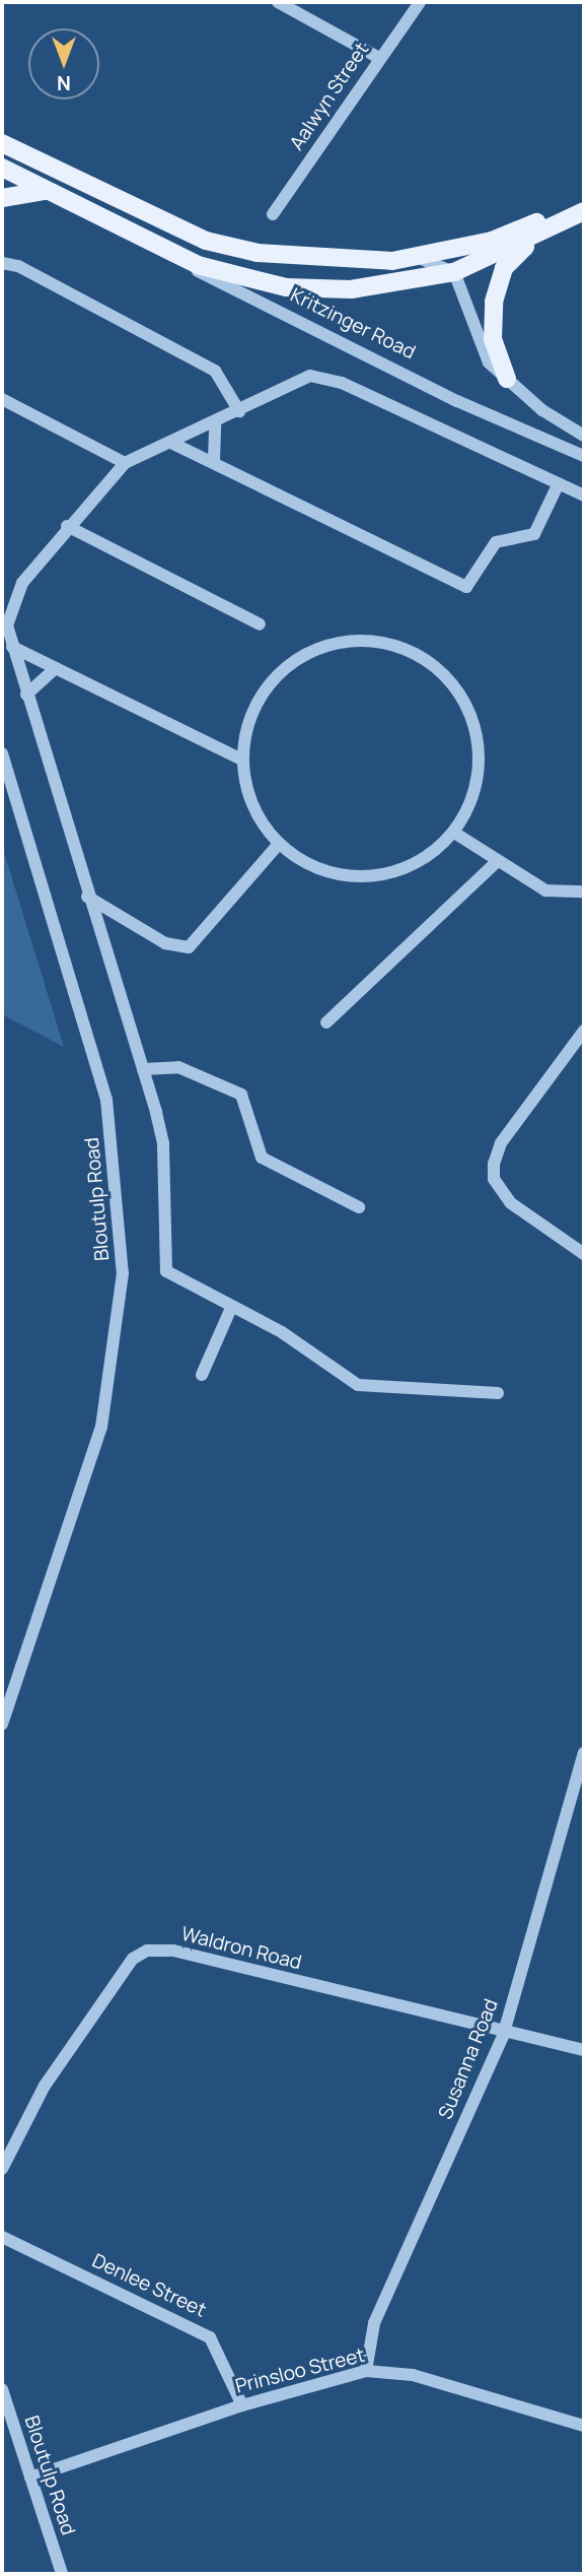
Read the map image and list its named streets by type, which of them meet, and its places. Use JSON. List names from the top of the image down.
{
  "streets": {
    "main road": ["Kritzinger Road"],
    "street": [
      "Aalwyn Street",
      "Bloutulp Road",
      "Waldron Road",
      "Susanna Road",
      "Denlee Street",
      "Prinsloo Street"
    ]
  },
  "crossings": [
    ["Bloutulp Road", "Prinsloo Street"],
    ["Waldron Road", "Susanna Road"],
    ["Susanna Road", "Prinsloo Street"],
    ["Denlee Street", "Prinsloo Street"]
  ],
  "north": "bottom"
}
